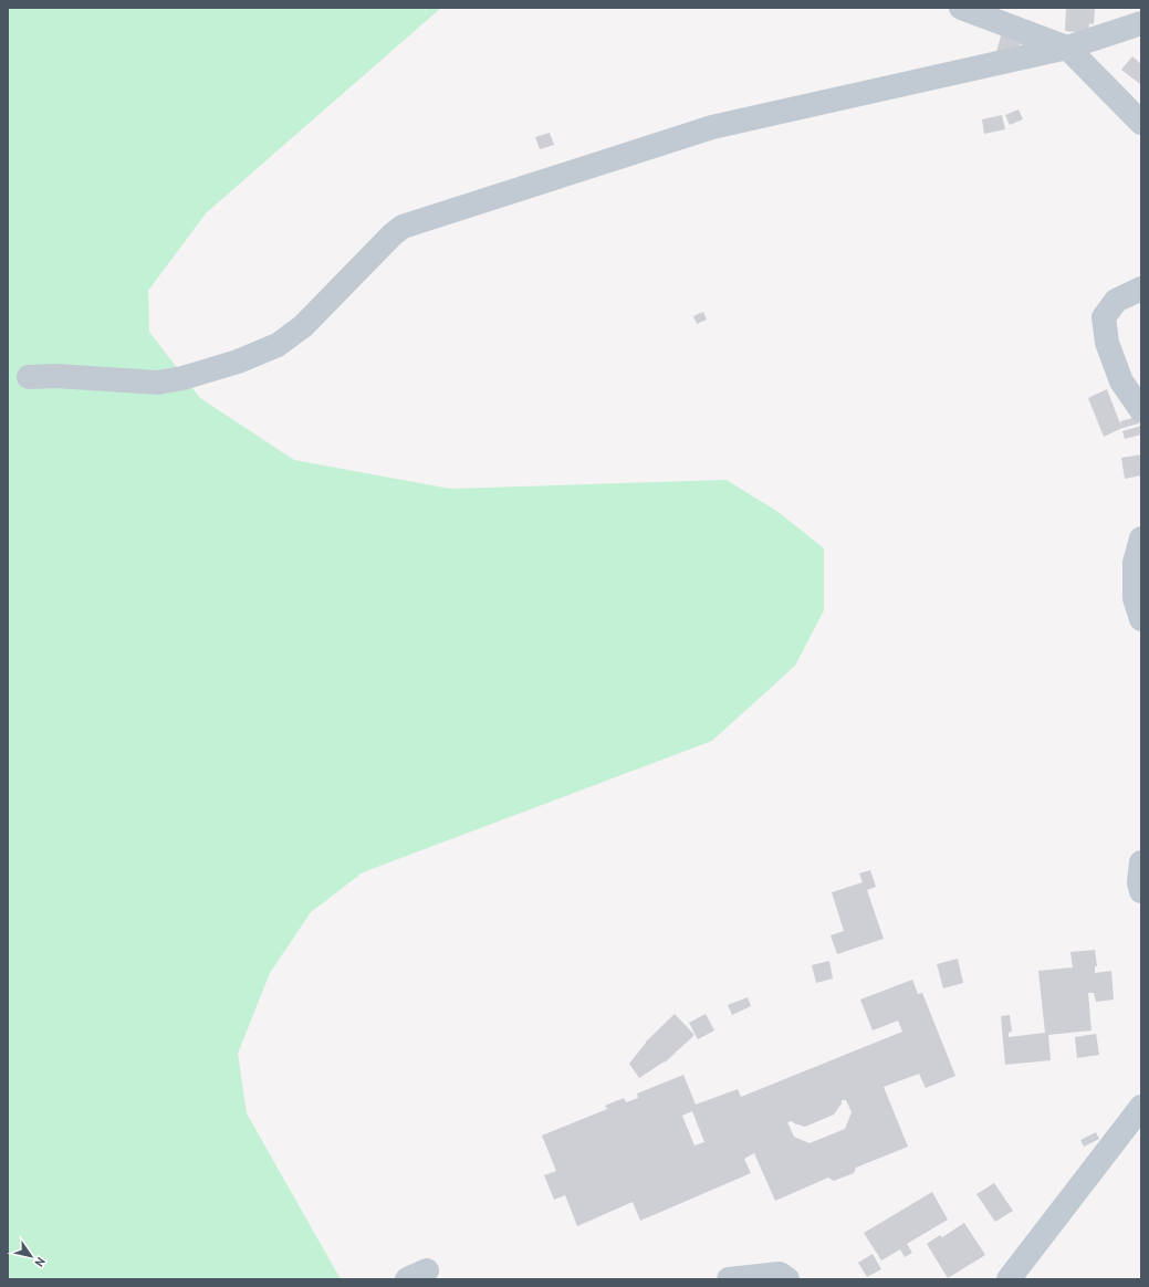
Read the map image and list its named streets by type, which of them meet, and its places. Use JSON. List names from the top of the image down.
{
  "north": "bottom right"
}
